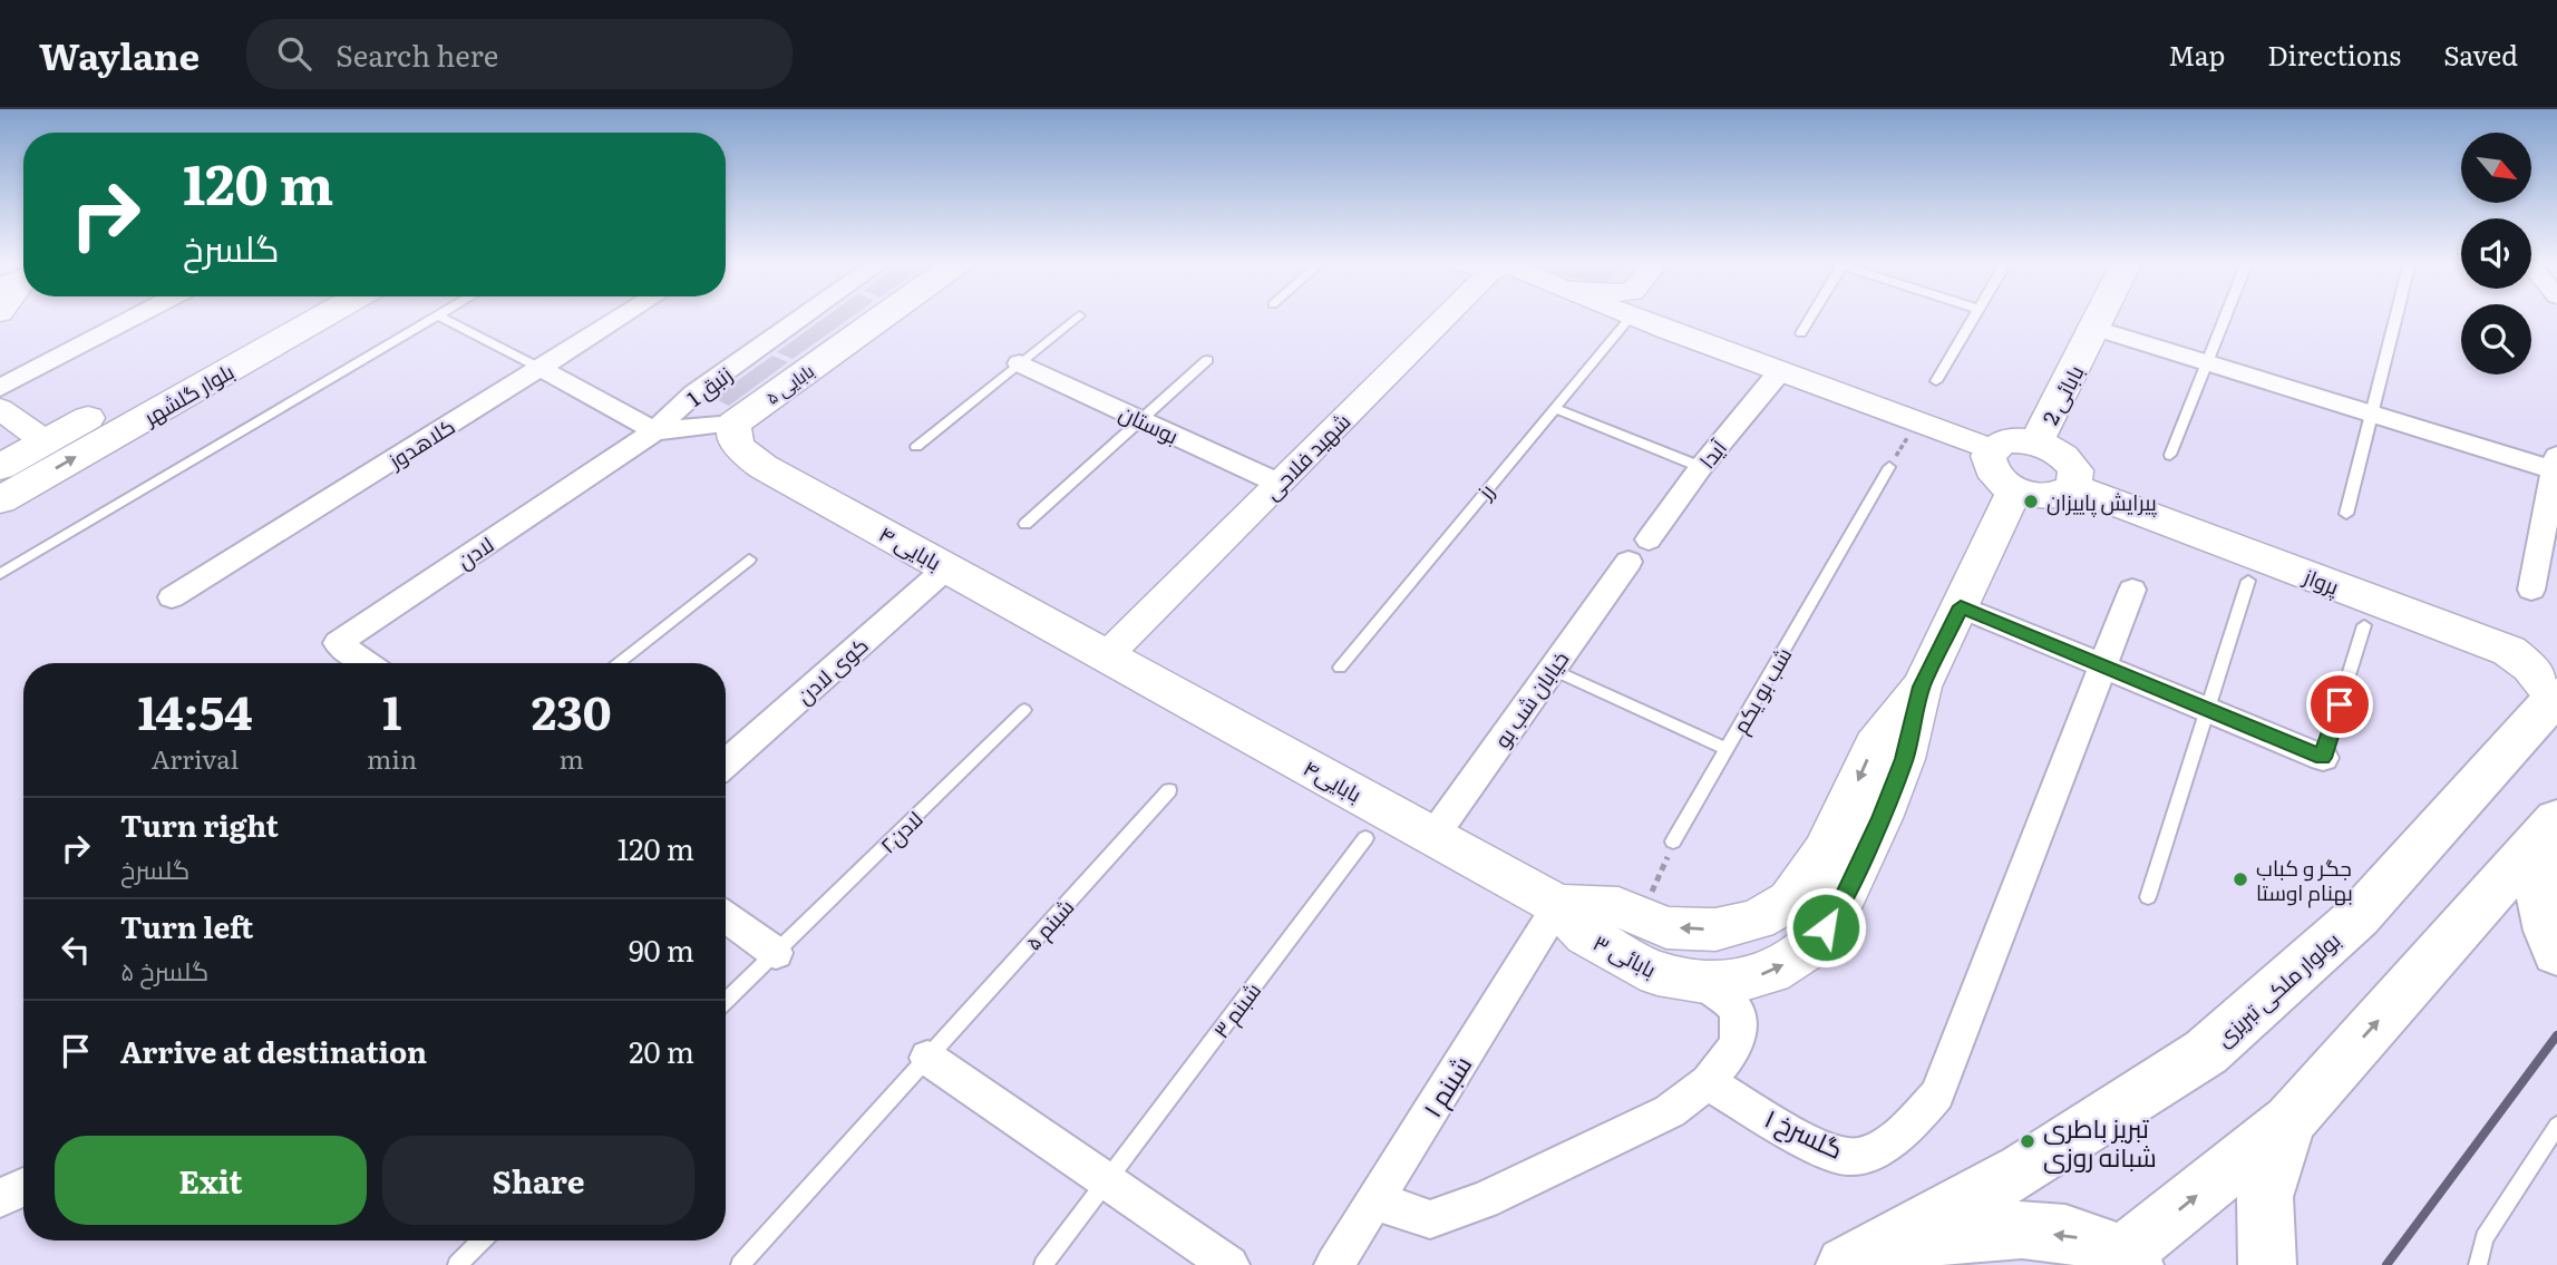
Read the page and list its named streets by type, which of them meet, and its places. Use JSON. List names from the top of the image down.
{
  "streets": {
    "main road": [
      "۵ بابایی",
      "بلوار گلشهر",
      "بابائی 2",
      "بابایی ۴",
      "پرواز",
      "بابایی۴",
      "بابائی ۳",
      "بولوار ملکی تبریزی"
    ],
    "street": [
      "زنبق 1",
      "بوستان",
      "کلاهدوز",
      "آیدا",
      "شهید فلاحی",
      "لادن",
      "کوی لادن",
      "خیابان شب بو",
      "شبنم ۱",
      "گلسرخ ۱"
    ],
    "lane": [
      "رز",
      "شب بو یکم",
      "لادن۲",
      "شبنم ۵",
      "شبنم ۳"
    ]
  },
  "crossings": [
    ["۵ بابایی", "بابایی ۴"],
    ["زنبق 1", "لادن"],
    ["بابائی 2", "پرواز"],
    ["بابائی 2", "بابائی ۳"],
    ["بوستان", "شهید فلاحی"],
    ["شهید فلاحی", "بابایی ۴"],
    ["شهید فلاحی", "بابایی۴"],
    ["بابایی ۴", "کوی لادن"],
    ["بابایی ۴", "بابایی۴"],
    ["پرواز", "بابائی ۳"],
    ["پرواز", "بولوار ملکی تبریزی"],
    ["خیابان شب بو", "بابایی۴"],
    ["بابایی۴", "بابائی ۳"],
    ["بابایی۴", "شبنم ۱"],
    ["بابائی ۳", "شبنم ۱"]
  ],
  "places": ["پیرایش پاییزان", "جگر و کباب بهنام اوستا", "تبریز باطری شبانه روزی"],
  "north": "bottom right",
  "page": {
    "header": "Waylane",
    "search": "Search here",
    "nav": ["Map", "Directions", "Saved"],
    "turn": ["120 m", "گلسرخ"],
    "eta": [
      "14:54",
      "Arrival",
      "1",
      "min",
      "230",
      "m"
    ],
    "list": [
      {
        "name": "Turn right",
        "note": "گلسرخ",
        "value": "120 m"
      },
      {
        "name": "Turn left",
        "note": "گلسرخ ۵",
        "value": "90 m"
      },
      {
        "name": "Arrive at destination",
        "value": "20 m"
      }
    ],
    "buttons": ["Exit", "Share"]
  }
}
